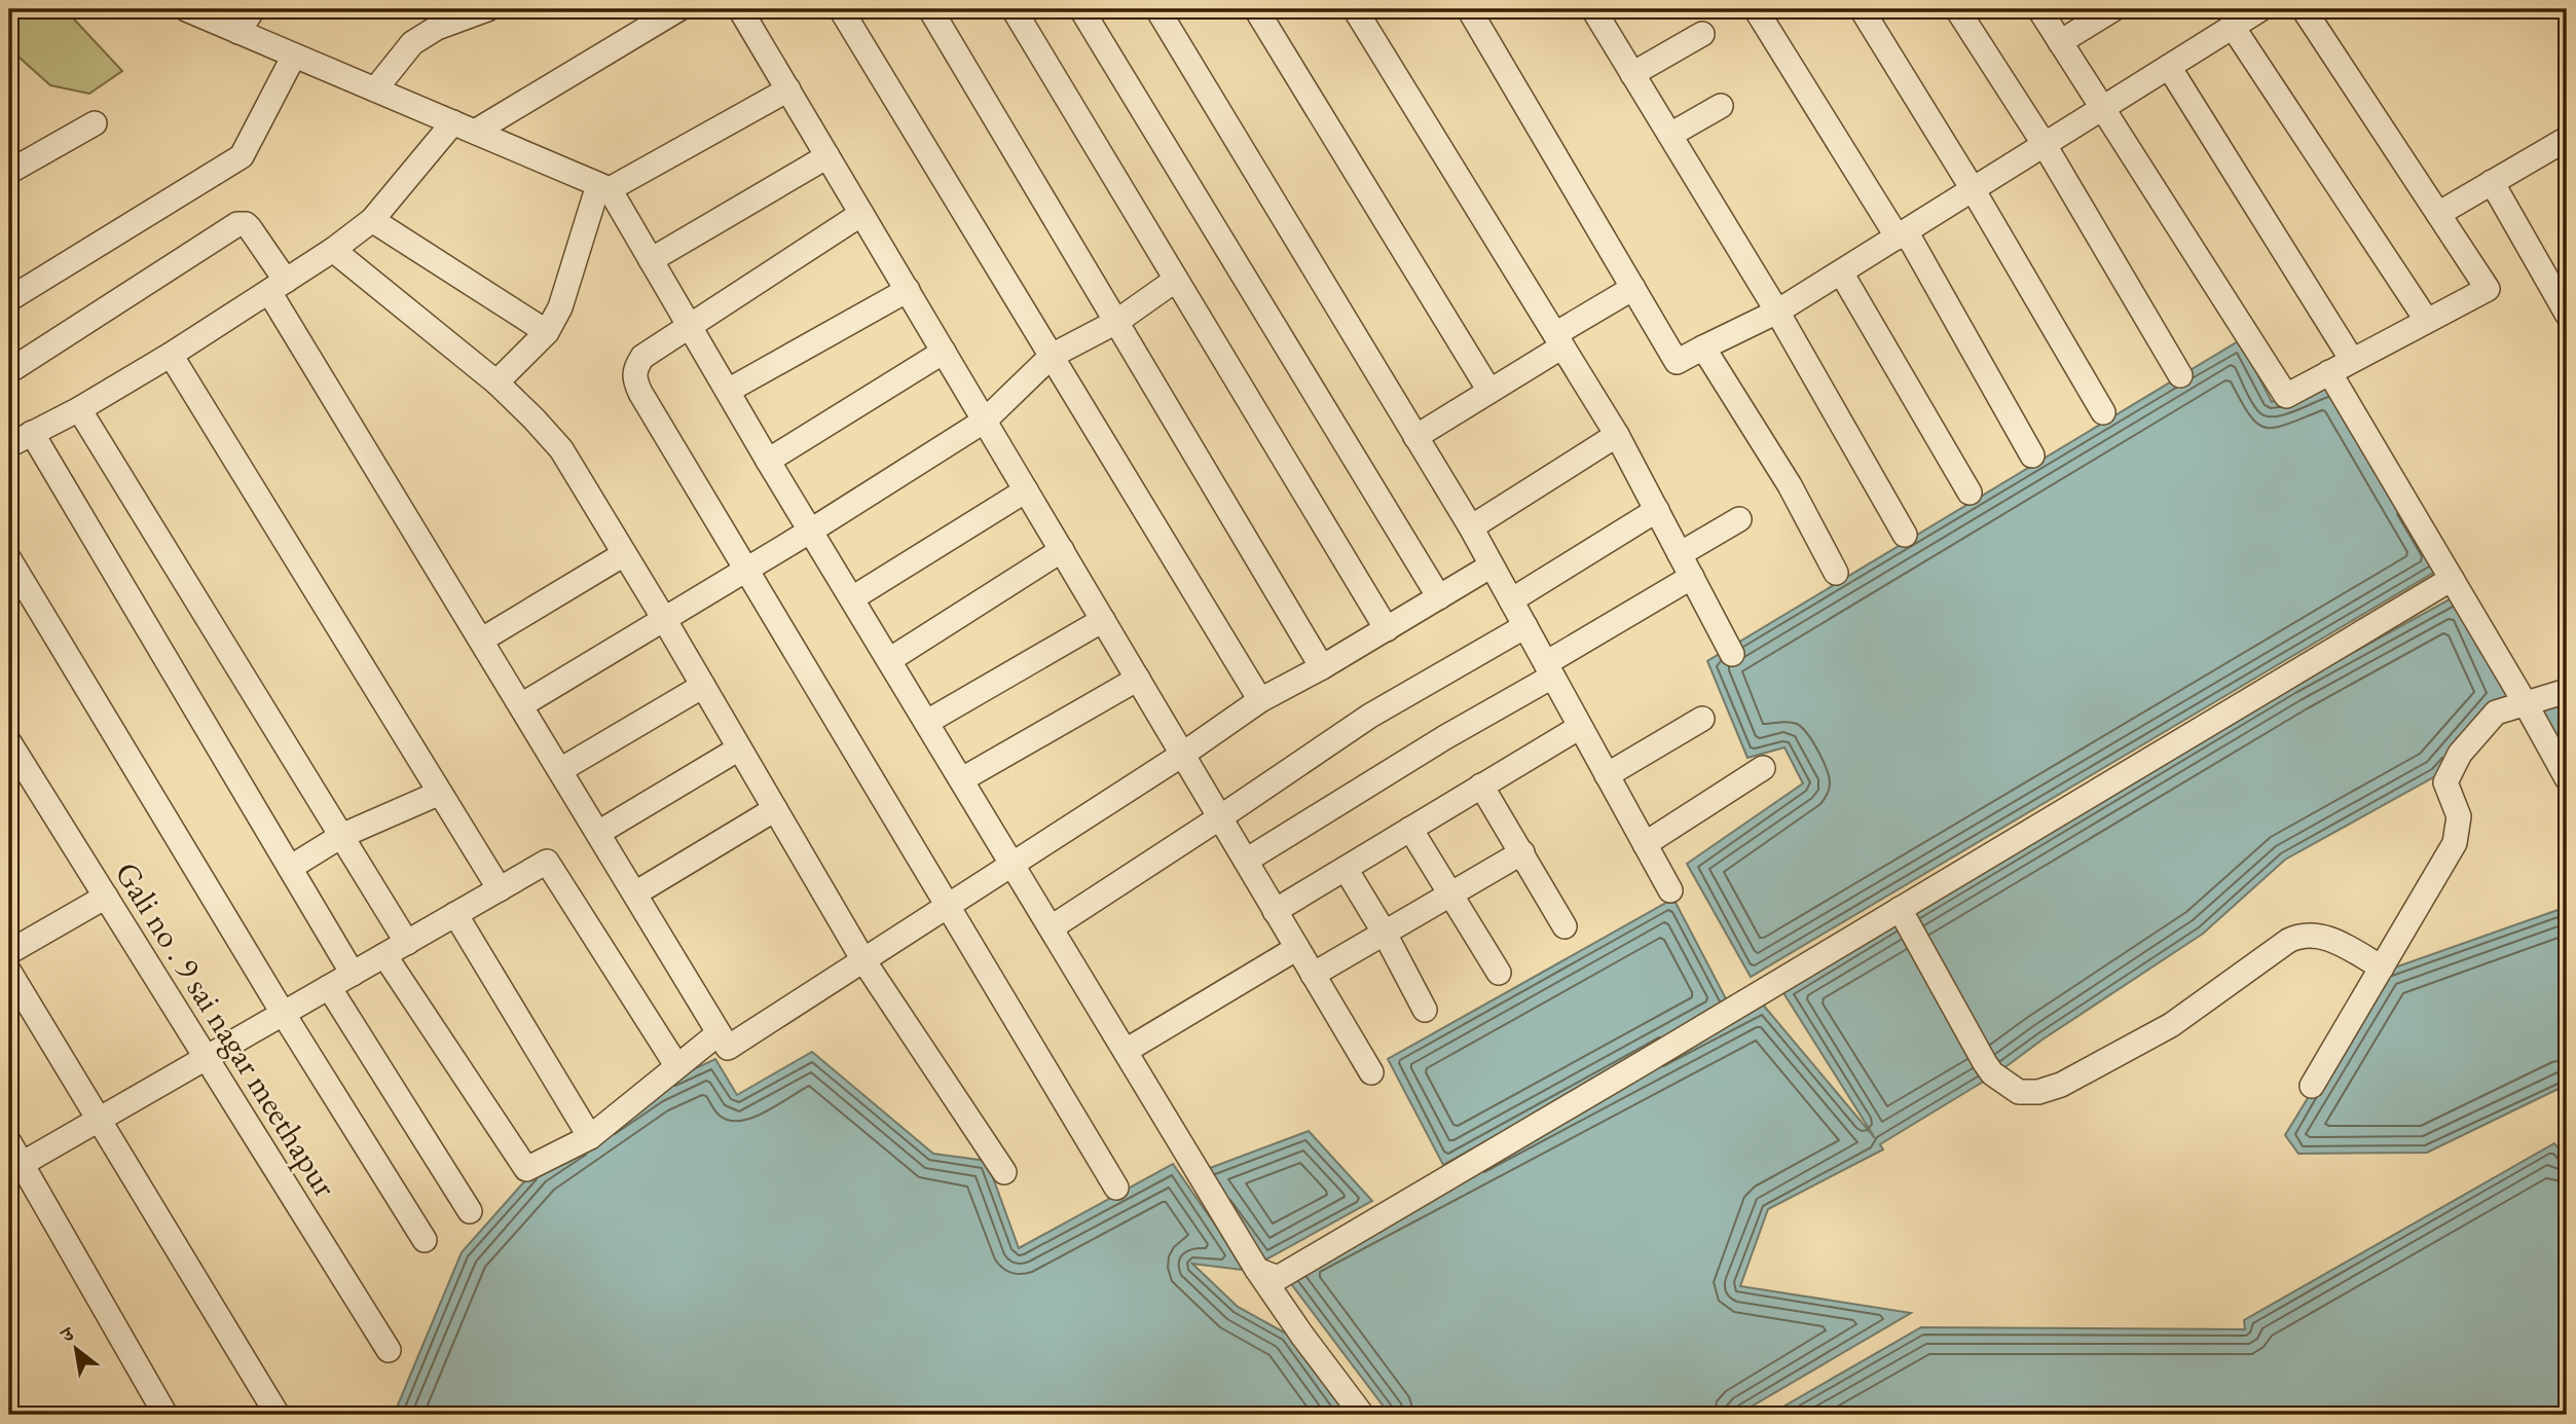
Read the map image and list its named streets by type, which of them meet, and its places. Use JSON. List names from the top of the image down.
{
  "streets": {
    "street": ["Gali no . 9 sai nagar meethapur"]
  },
  "north": "top left"
}
